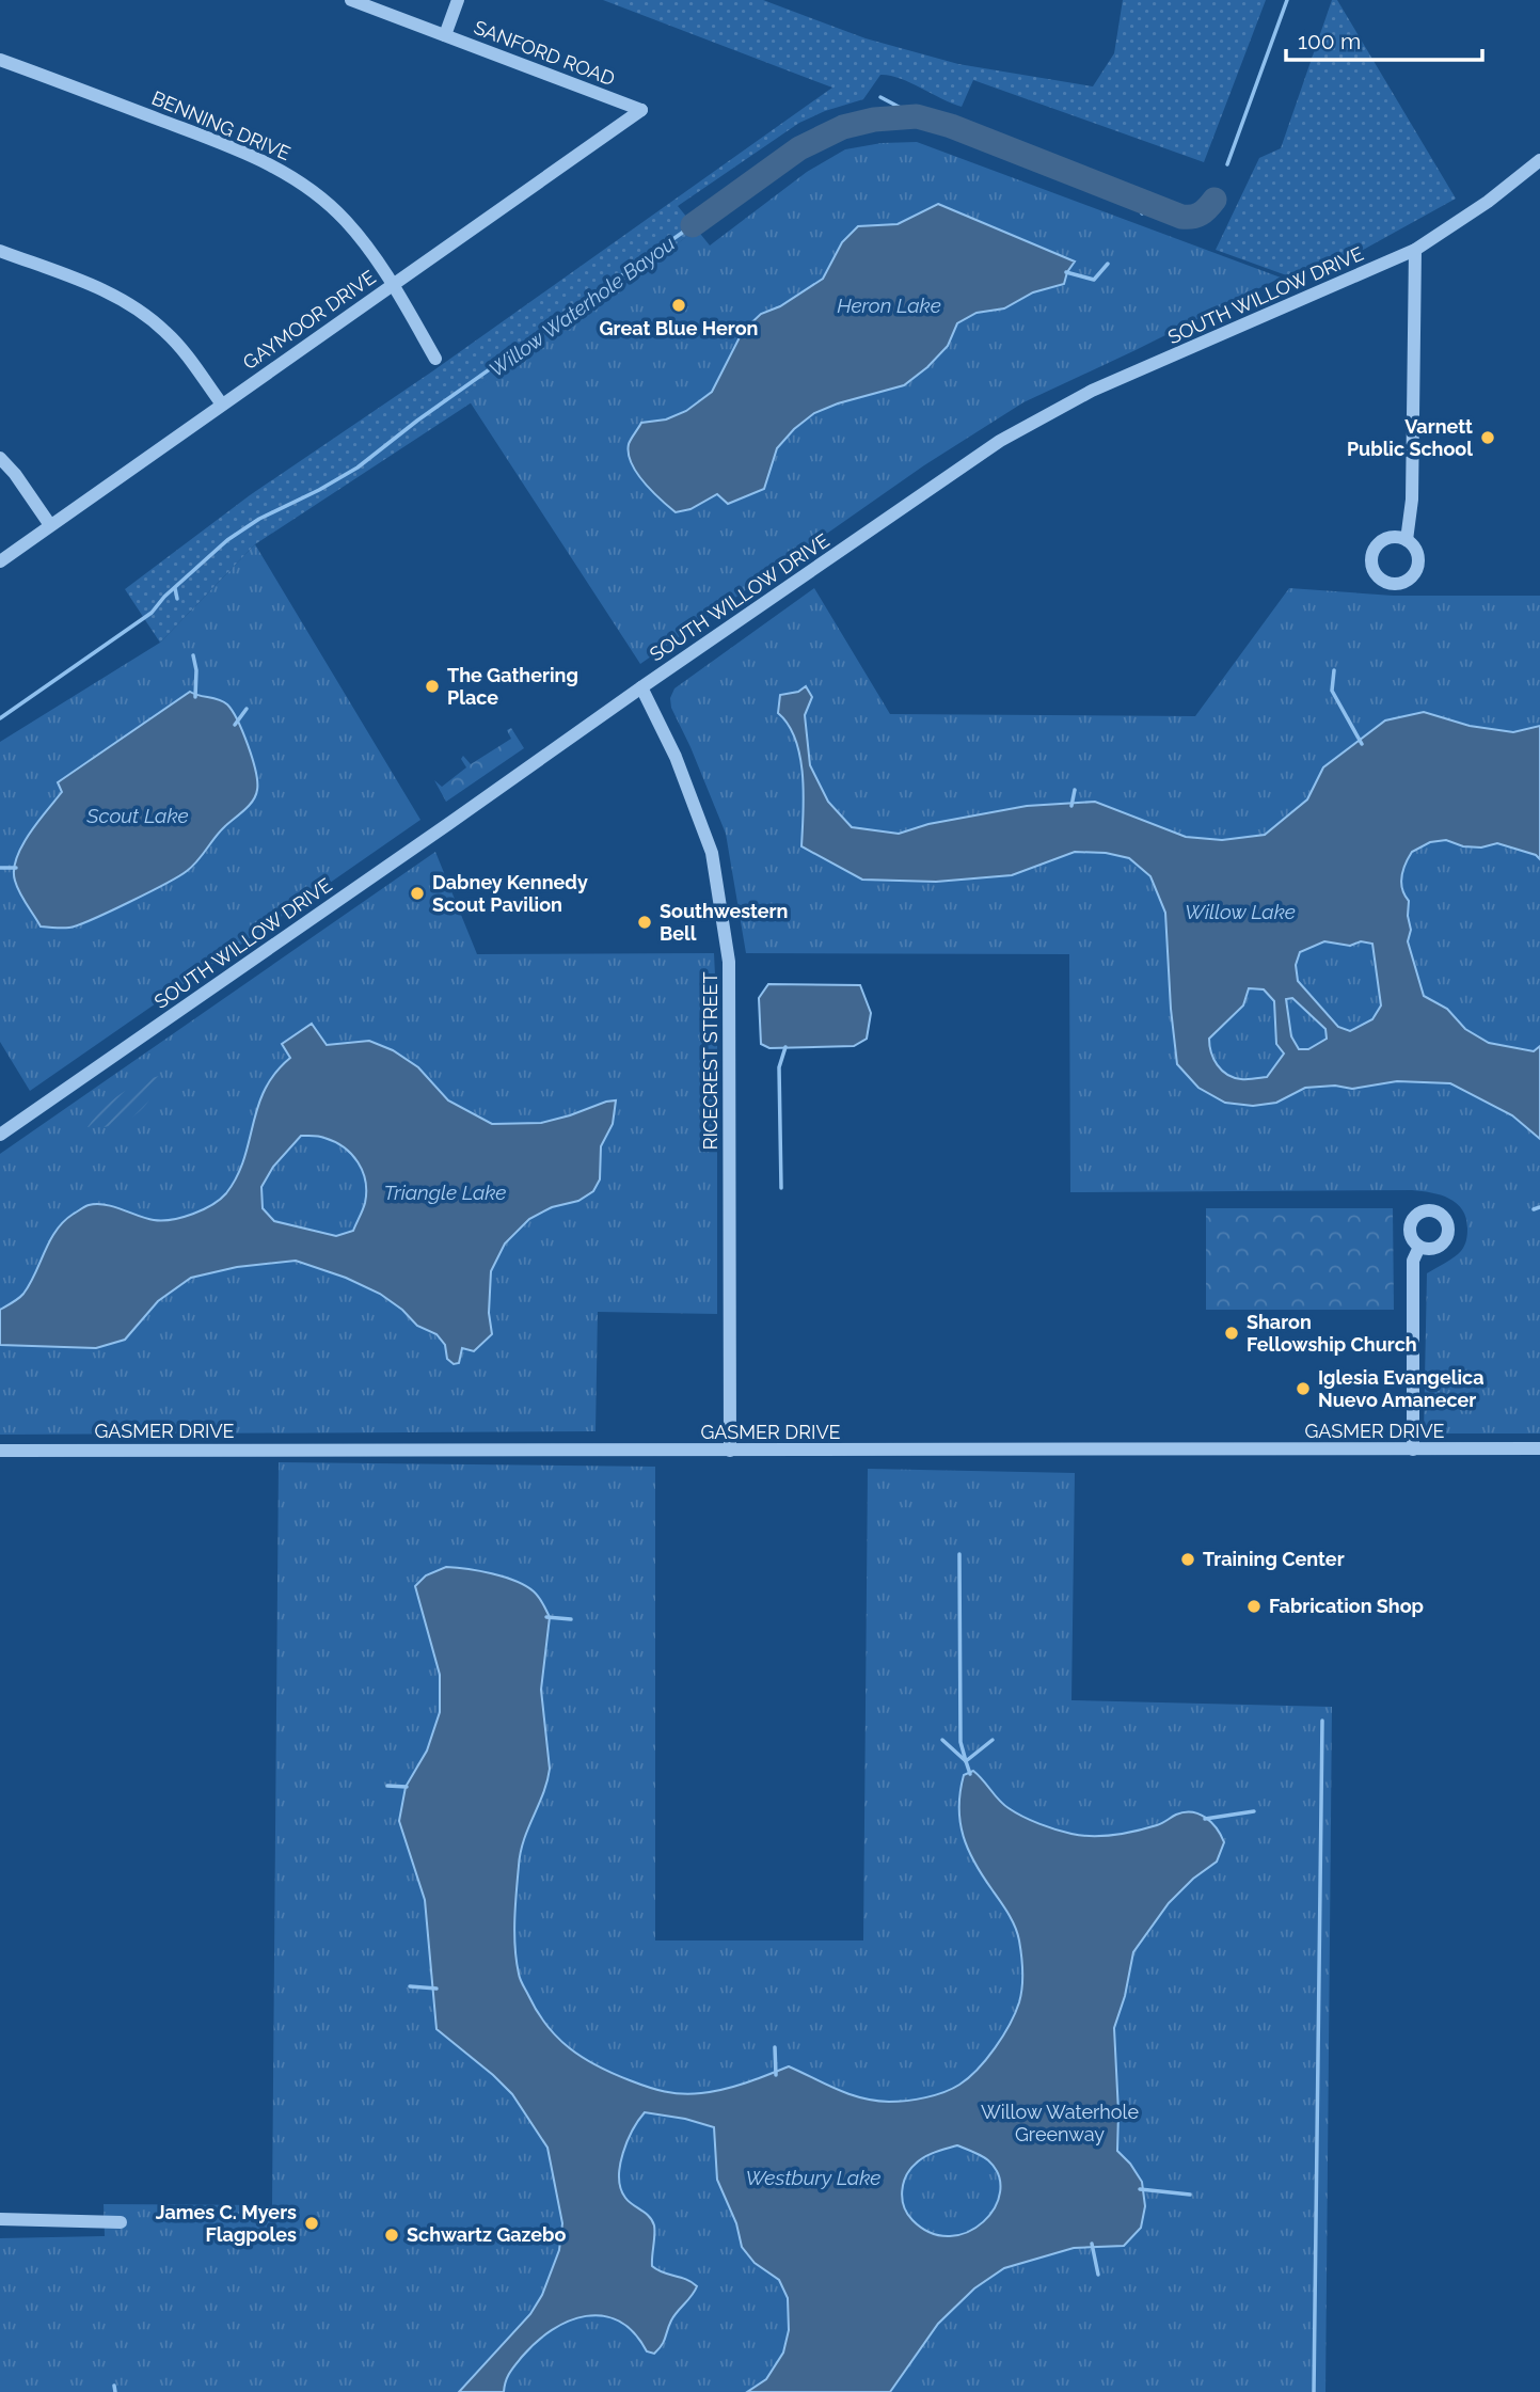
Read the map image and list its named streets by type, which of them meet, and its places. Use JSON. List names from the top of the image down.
{
  "streets": {
    "street": [
      "SANFORD ROAD",
      "BENNING DRIVE",
      "SOUTH WILLOW DRIVE",
      "GAYMOOR DRIVE",
      "RICECREST STREET",
      "GASMER DRIVE"
    ]
  },
  "crossings": [
    ["SANFORD ROAD", "GAYMOOR DRIVE"],
    ["BENNING DRIVE", "GAYMOOR DRIVE"],
    ["SOUTH WILLOW DRIVE", "RICECREST STREET"],
    ["RICECREST STREET", "GASMER DRIVE"]
  ],
  "water": [
    "Heron Lake",
    "Willow Waterhole Bayou",
    "Scout Lake",
    "Willow Lake",
    "Triangle Lake",
    "Westbury Lake"
  ],
  "parks": ["Willow Waterhole Greenway"],
  "places": [
    "Great Blue Heron",
    "Varnett Public School",
    "The Gathering Place",
    "Dabney Kennedy Scout Pavilion",
    "Southwestern Bell",
    "Sharon Fellowship Church",
    "Iglesia Evangelica Nuevo Amanecer",
    "Training Center",
    "Fabrication Shop",
    "James C. Myers Flagpoles",
    "Schwartz Gazebo"
  ],
  "scale_bar": "100 m"
}
